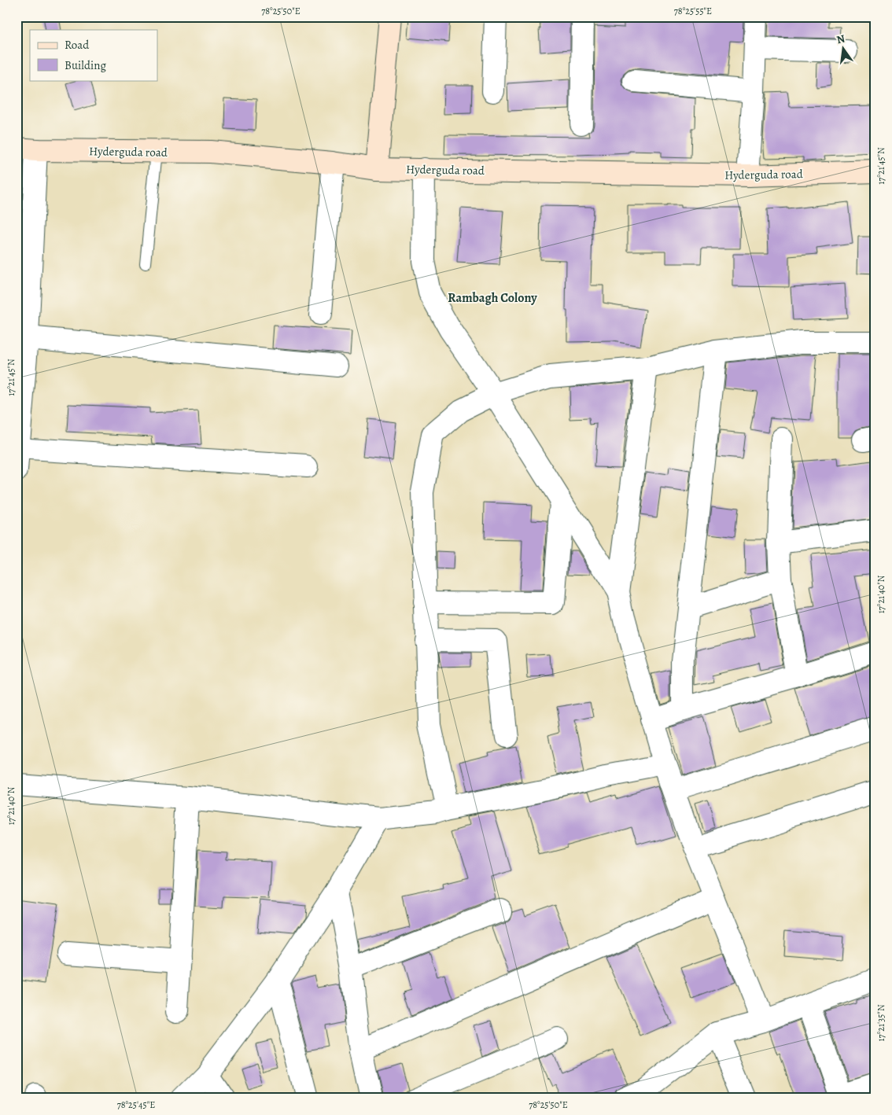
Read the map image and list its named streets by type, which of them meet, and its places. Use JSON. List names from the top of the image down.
{
  "streets": {
    "street": ["Hyderguda road"]
  },
  "districts": ["Rambagh Colony"],
  "legend": ["Road", "Building"],
  "north": "top",
  "coordinates": [
    "78°25'50\"E",
    "78°25'55\"E",
    "17°21'45\"N",
    "17°21'40\"N",
    "17°21'35\"N",
    "78°25'45\"E"
  ]
}
